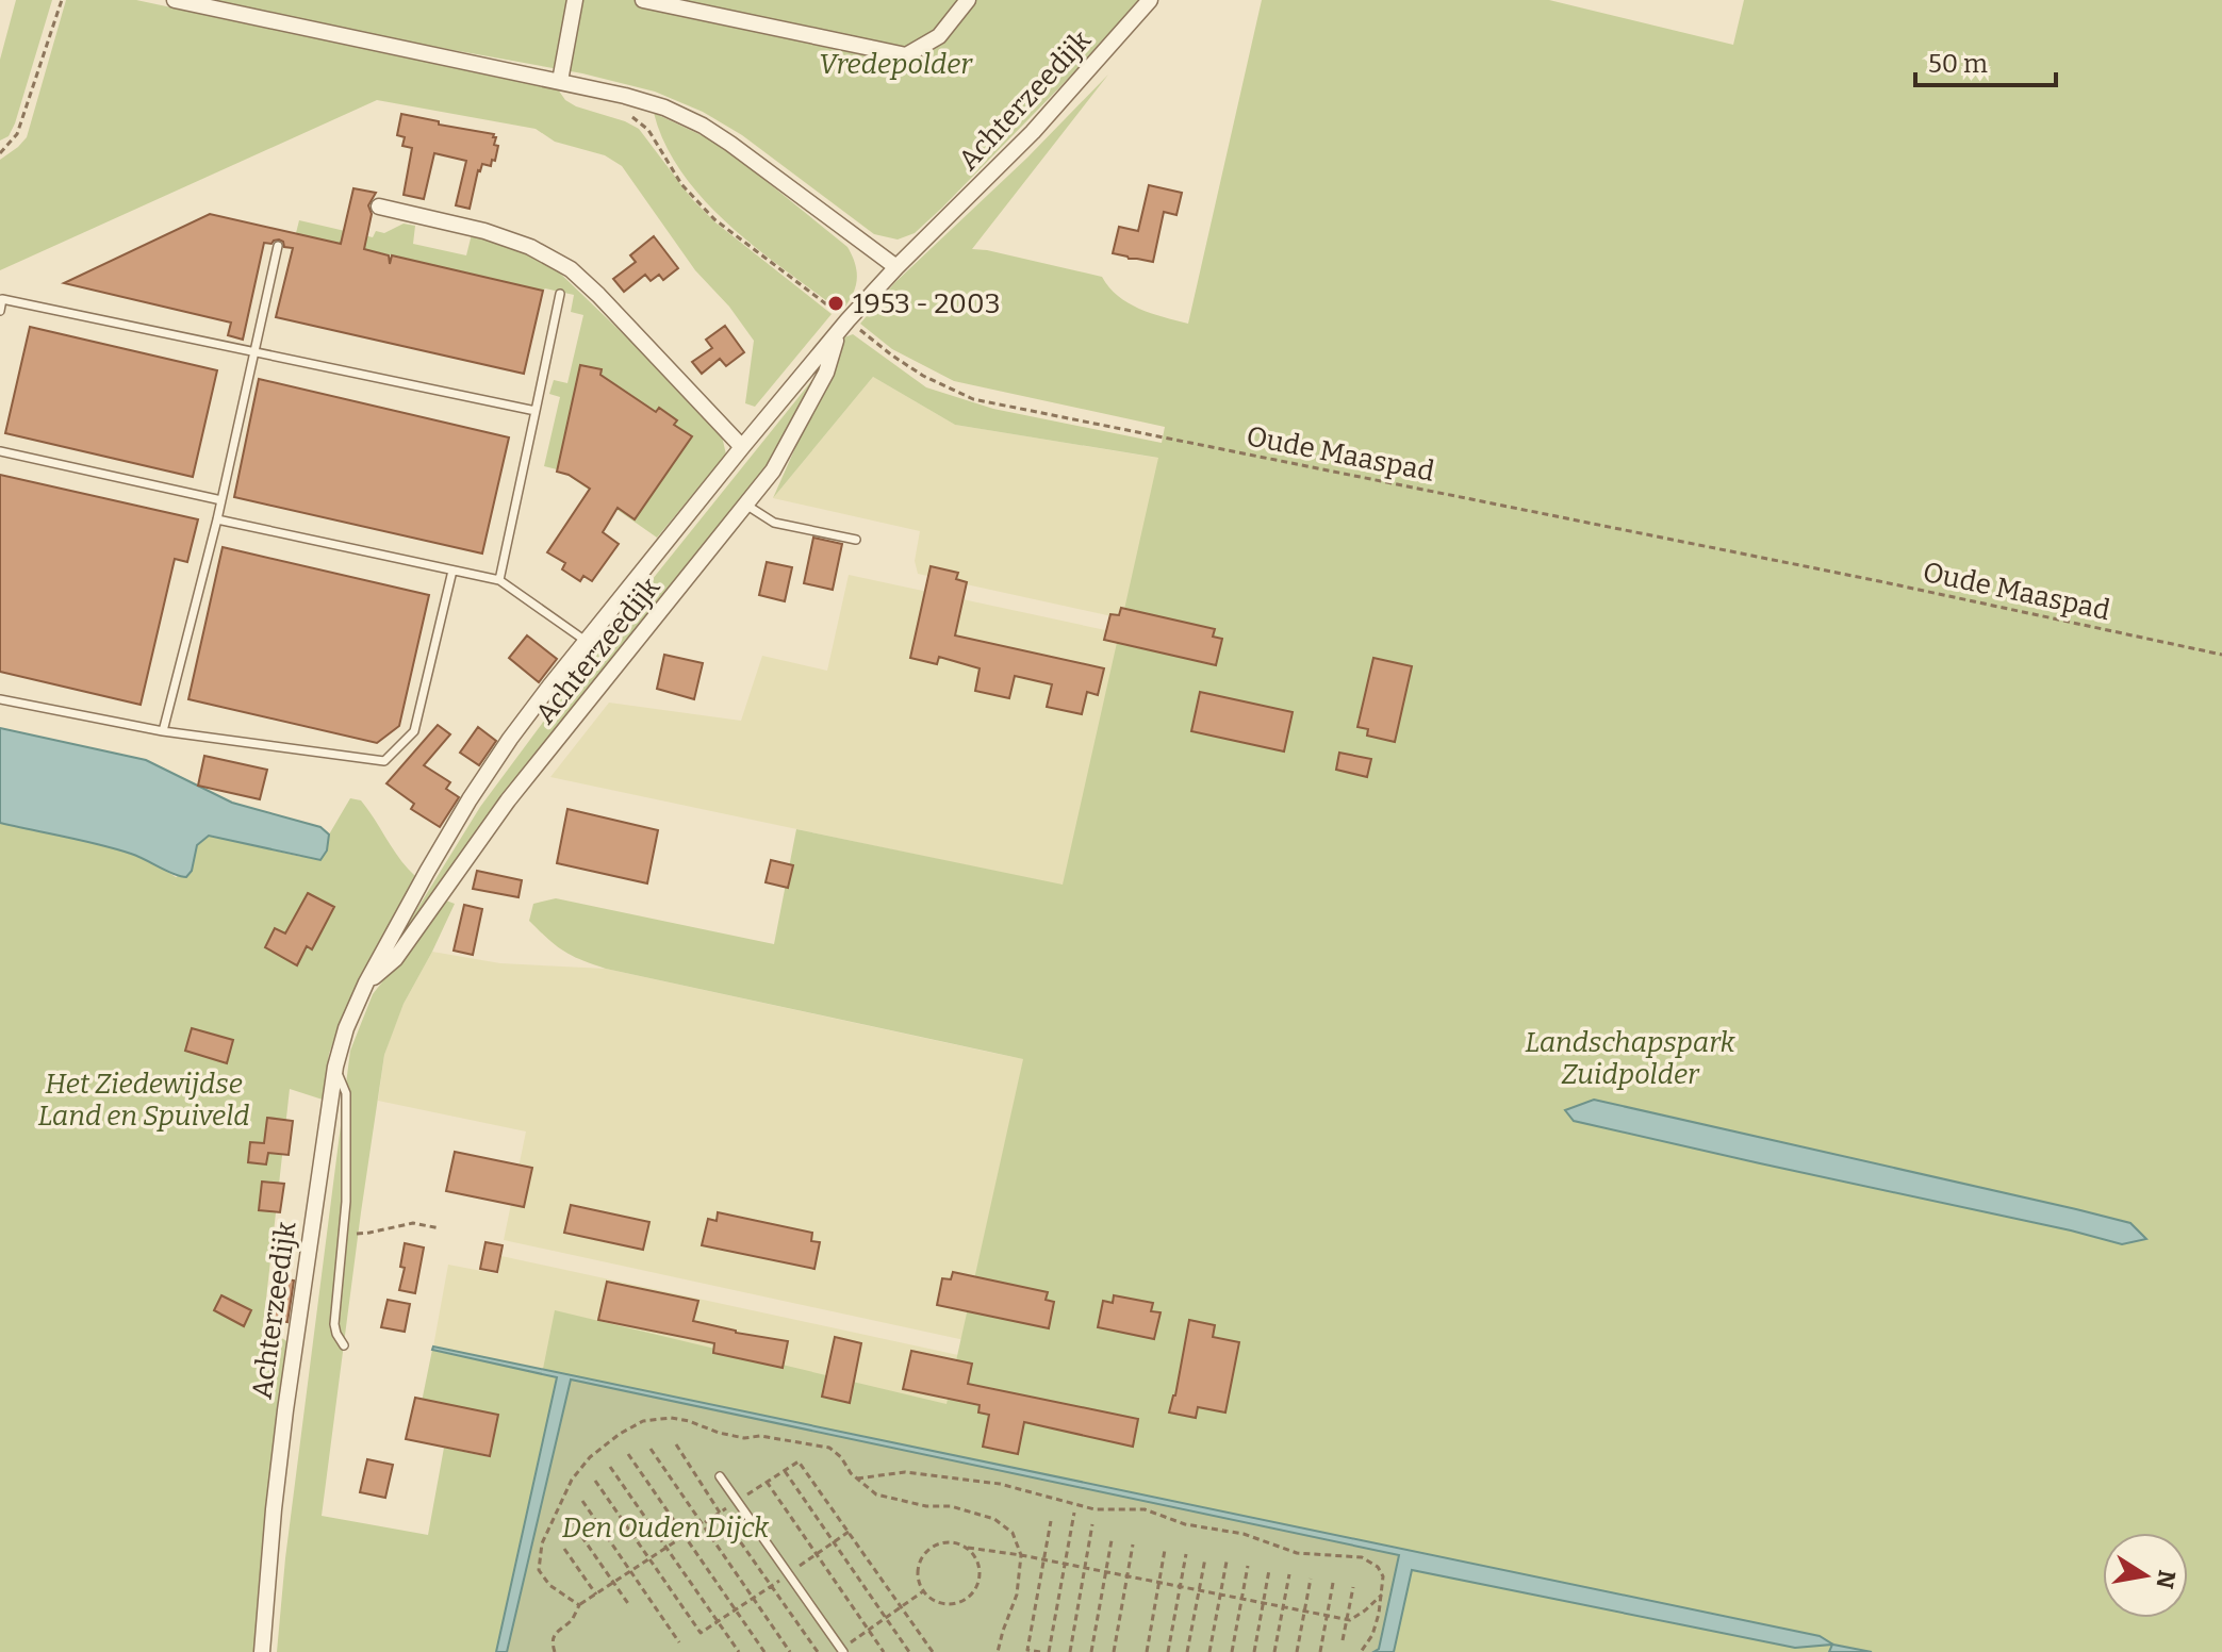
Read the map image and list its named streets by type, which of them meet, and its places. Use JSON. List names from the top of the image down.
{
  "streets": {
    "street": ["Achterzeedijk"],
    "path": ["Oude Maaspad"]
  },
  "crossings": [
    ["Achterzeedijk", "Oude Maaspad"]
  ],
  "parks": [
    "Vredepolder",
    "Landschapspark Zuidpolder",
    "Het Ziedewijdse Land en Spuiveld",
    "Den Ouden Dijck"
  ],
  "places": ["1953 - 2003"],
  "scale_bar": "50 m",
  "north": "right"
}
